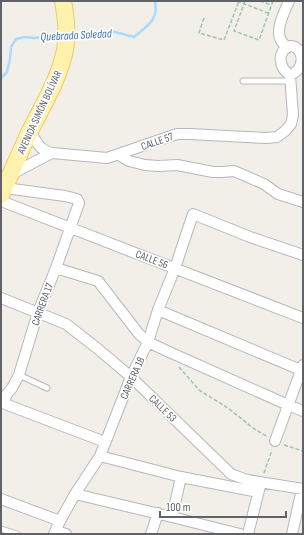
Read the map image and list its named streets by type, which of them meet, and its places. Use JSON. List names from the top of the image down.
{
  "streets": {
    "main road": ["AVENIDA SIMÓN BOLÍVAR"],
    "street": [
      "CALLE 57",
      "CALLE 56",
      "CARRERA 17",
      "CARRERA 18",
      "CALLE 53"
    ]
  },
  "crossings": [
    ["AVENIDA SIMÓN BOLÍVAR", "CALLE 57"],
    ["AVENIDA SIMÓN BOLÍVAR", "CALLE 56"],
    ["AVENIDA SIMÓN BOLÍVAR", "CARRERA 17"],
    ["CALLE 56", "CARRERA 17"],
    ["CALLE 56", "CARRERA 18"],
    ["CARRERA 17", "CALLE 53"],
    ["CARRERA 18", "CALLE 53"]
  ],
  "water": ["Quebrada Soledad"],
  "scale_bar": "100 m"
}
